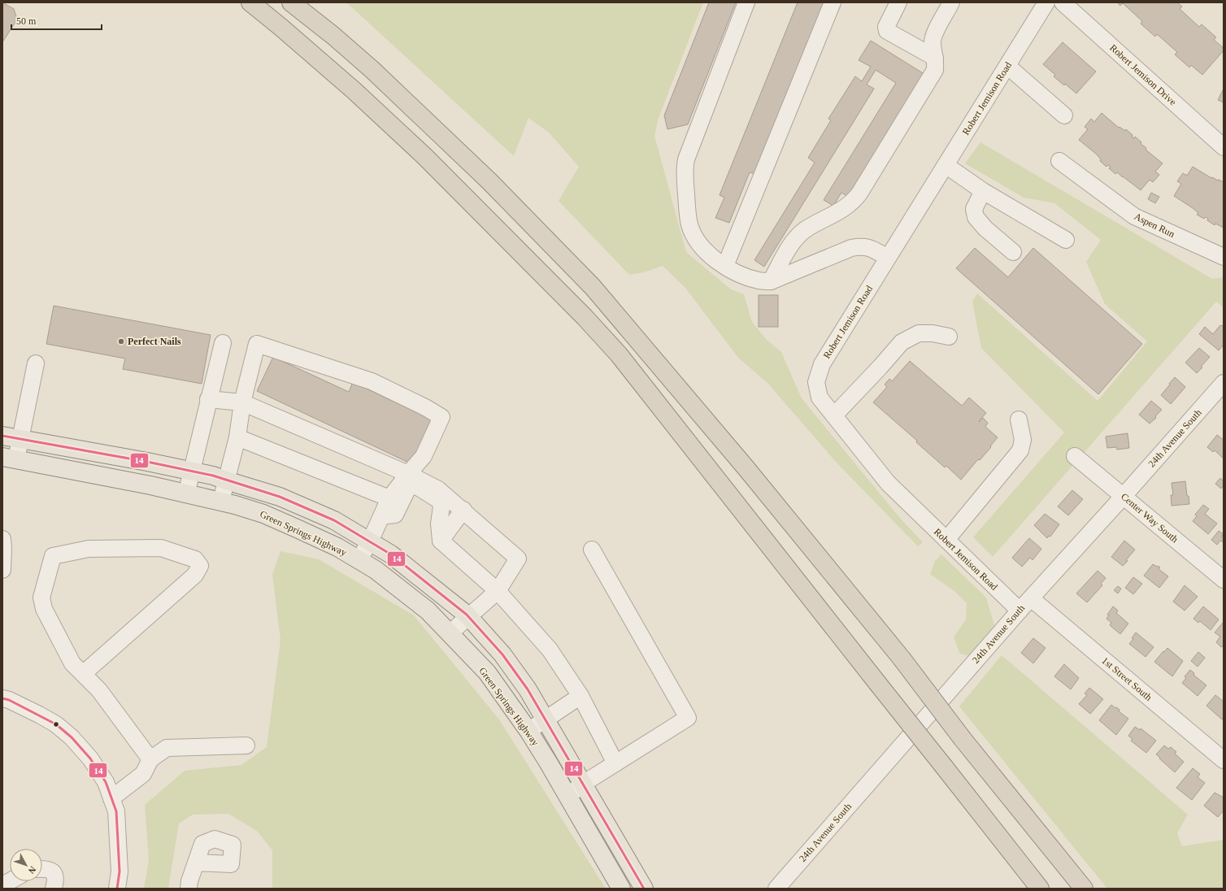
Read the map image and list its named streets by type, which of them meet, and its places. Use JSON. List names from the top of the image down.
{
  "streets": {
    "main road": ["Green Springs Highway"],
    "street": [
      "Robert Jemison Drive",
      "Robert Jemison Road",
      "Aspen Run",
      "24th Avenue South",
      "Center Way South",
      "1st Street South"
    ]
  },
  "crossings": [
    ["Robert Jemison Road", "24th Avenue South"],
    ["24th Avenue South", "Center Way South"],
    ["24th Avenue South", "1st Street South"]
  ],
  "places": ["Perfect Nails"],
  "lines": ["transit line 14"],
  "scale_bar": "50 m",
  "north": "bottom right"
}
